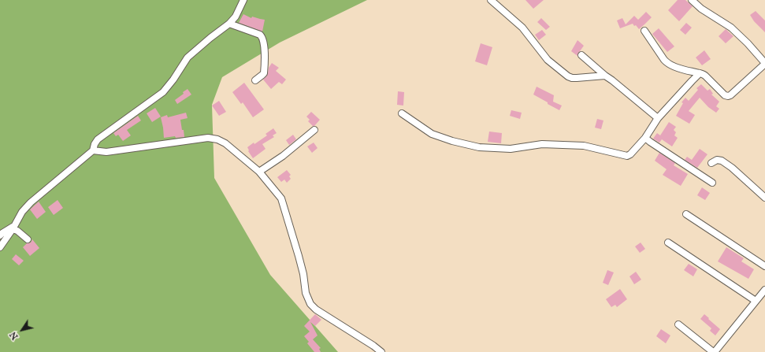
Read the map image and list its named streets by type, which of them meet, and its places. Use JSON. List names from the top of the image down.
{
  "north": "bottom left"
}
